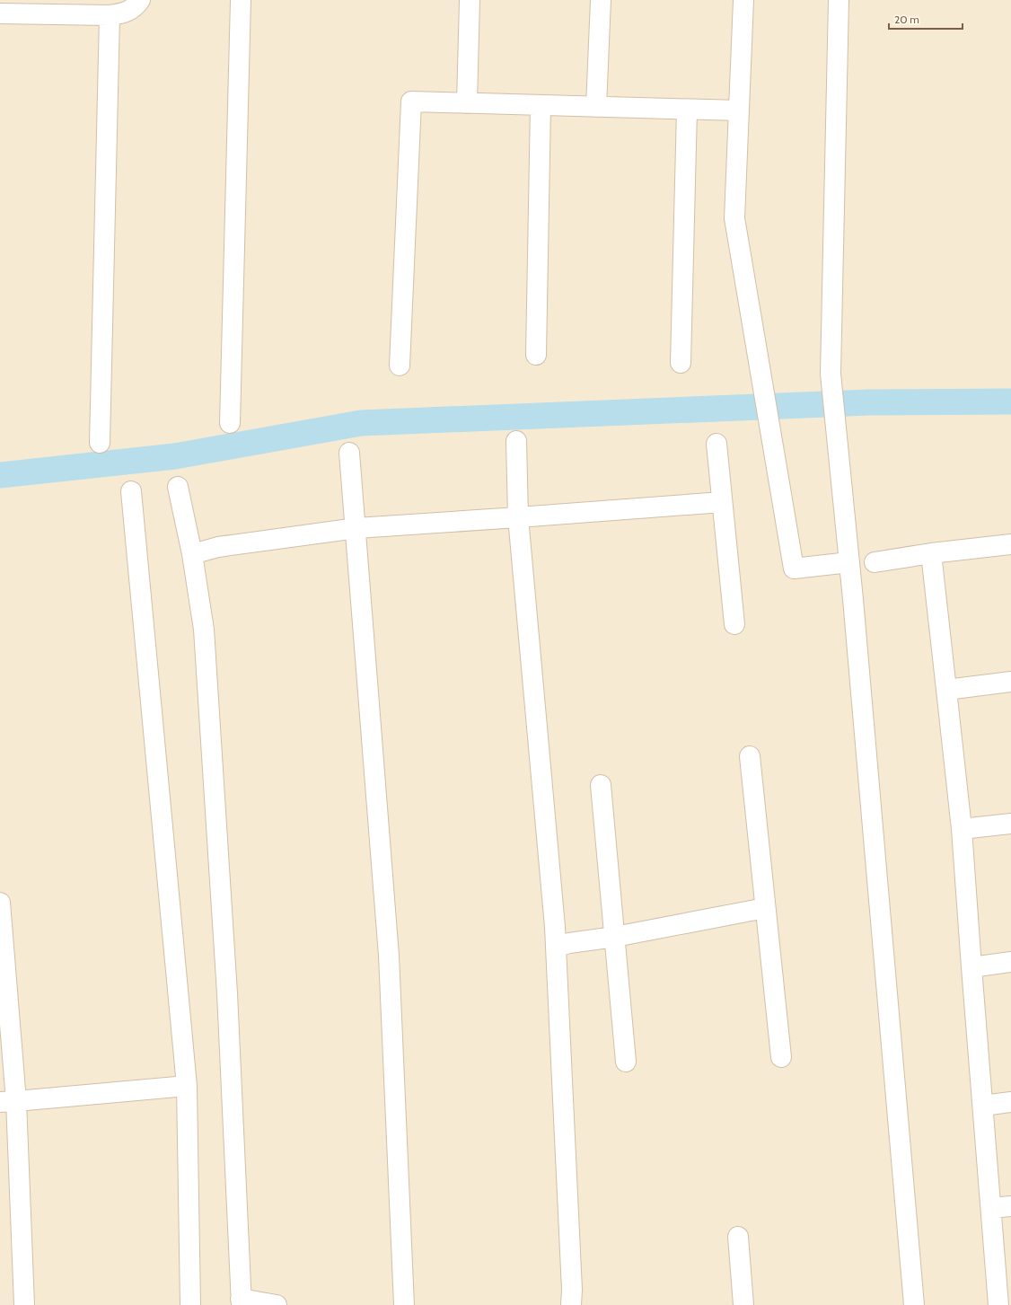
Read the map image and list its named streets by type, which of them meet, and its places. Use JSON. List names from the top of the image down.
{
  "scale_bar": "20 m"
}
